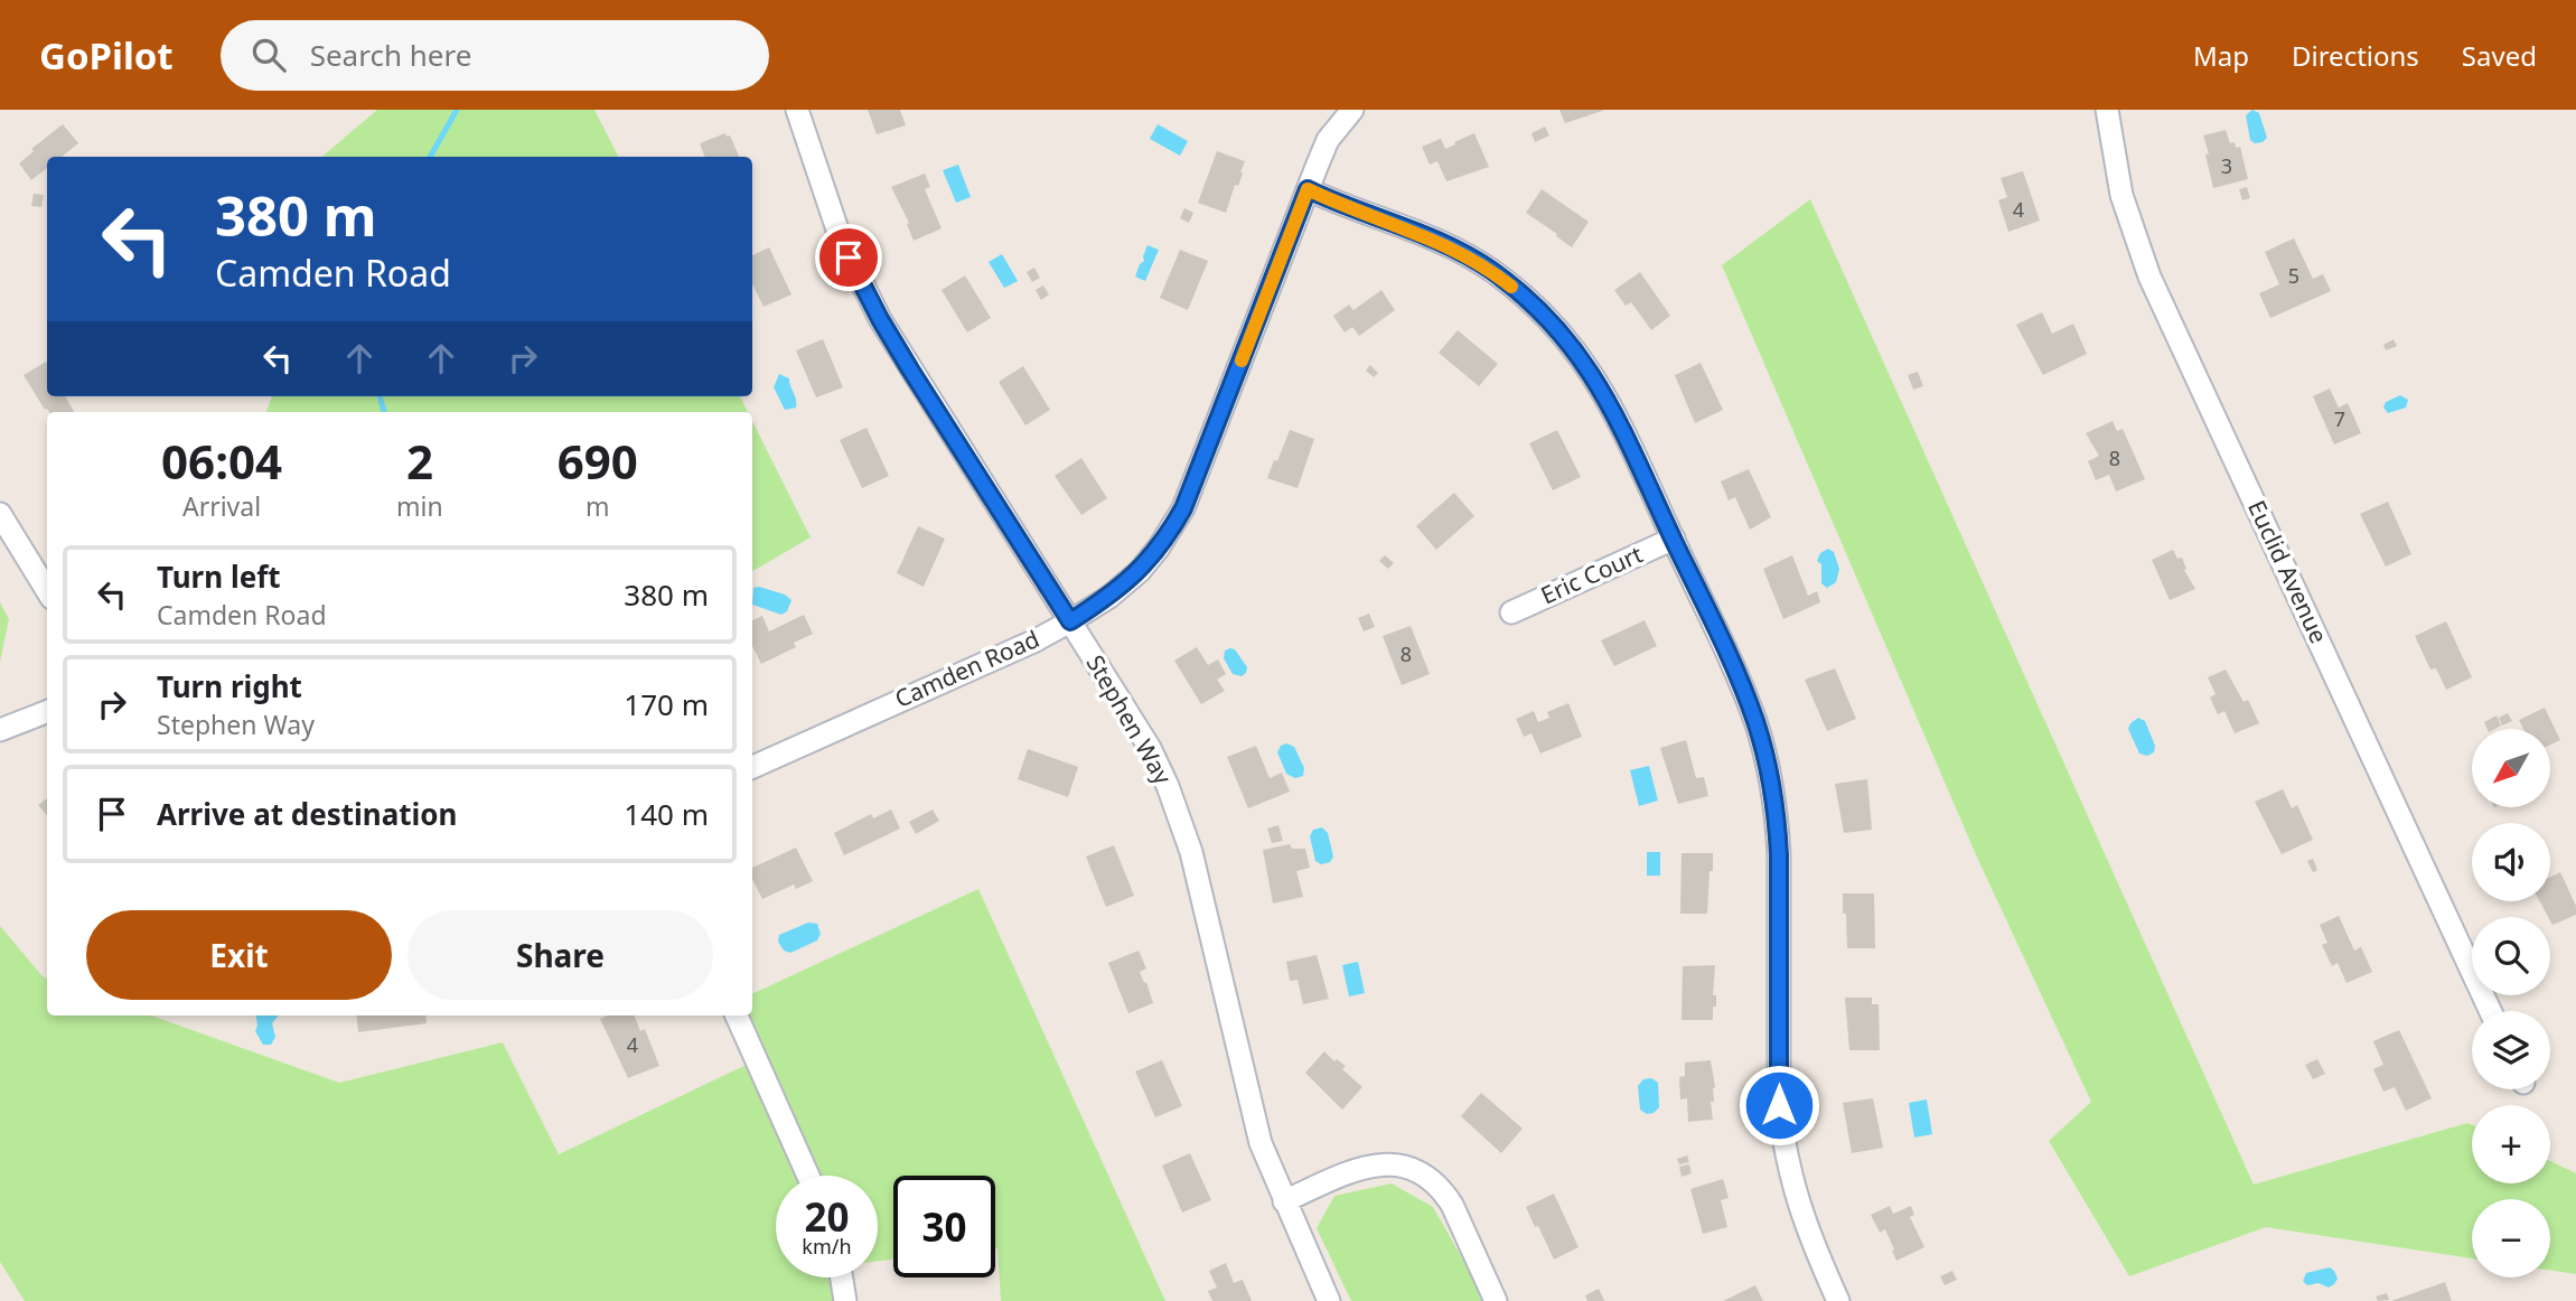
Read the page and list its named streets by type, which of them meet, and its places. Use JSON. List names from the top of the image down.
{
  "streets": {
    "street": [
      "Euclid Avenue",
      "Eric Court",
      "Camden Road",
      "Stephen Way"
    ]
  },
  "crossings": [
    ["Camden Road", "Stephen Way"]
  ],
  "house_numbers": [
    "3",
    "4",
    "5",
    "7",
    "8",
    "8",
    "4"
  ],
  "north": "bottom left",
  "page": {
    "header": "GoPilot",
    "search": "Search here",
    "nav": ["Map", "Directions", "Saved"],
    "turn": ["380 m", "Camden Road"],
    "eta": [
      "06:04",
      "Arrival",
      "2",
      "min",
      "690",
      "m"
    ],
    "list": [
      {
        "name": "Turn left",
        "note": "Camden Road",
        "value": "380 m"
      },
      {
        "name": "Turn right",
        "note": "Stephen Way",
        "value": "170 m"
      },
      {
        "name": "Arrive at destination",
        "value": "140 m"
      }
    ],
    "map_buttons": ["+", "−"],
    "buttons": ["Exit", "Share"],
    "speed": "20 km/h",
    "limit": "30"
  }
}
